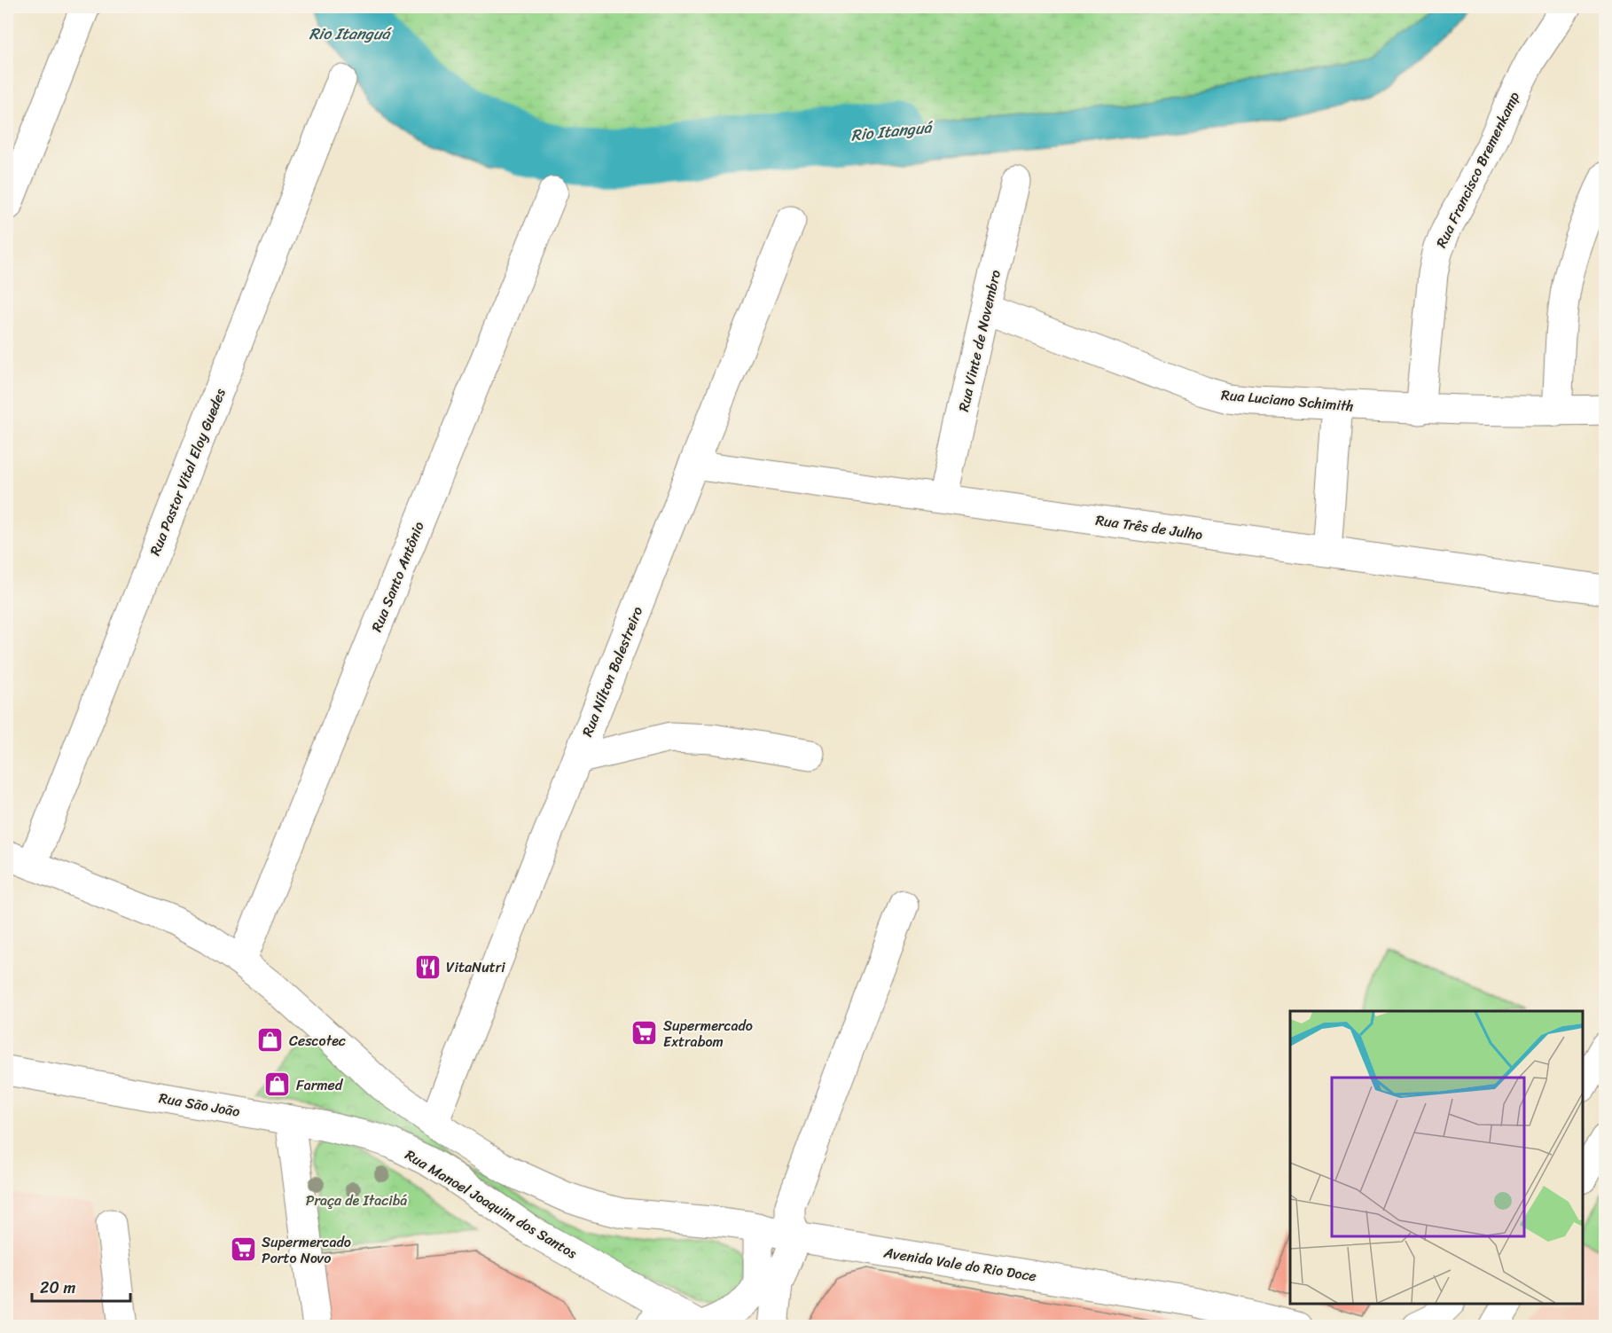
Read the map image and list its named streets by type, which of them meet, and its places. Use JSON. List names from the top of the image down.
{
  "streets": {
    "street": [
      "Rua Francisco Bremenkamp",
      "Rua Vinte de Novembro",
      "Rua Luciano Schimith",
      "Rua Pastor Vital Eloy Guedes",
      "Rua Três de Julho",
      "Rua Santo Antônio",
      "Rua Nílton Balestreiro",
      "Rua São João",
      "Rua Manoel Joaquim dos Santos",
      "Avenida Vale do Rio Doce"
    ]
  },
  "crossings": [
    ["Rua Francisco Bremenkamp", "Rua Luciano Schimith"],
    ["Rua Vinte de Novembro", "Rua Luciano Schimith"],
    ["Rua Vinte de Novembro", "Rua Três de Julho"],
    ["Rua Três de Julho", "Rua Nílton Balestreiro"],
    ["Rua Nílton Balestreiro", "Avenida Vale do Rio Doce"],
    ["Rua São João", "Rua Manoel Joaquim dos Santos"]
  ],
  "water": ["Rio Itanguá"],
  "parks": ["Praça de Itacibá"],
  "places": {
    "restaurant": ["VitaNutri"],
    "supermarket": ["Supermercado Extrabom", "Supermercado Porto Novo"],
    "shop": ["Cescotec", "Farmed"]
  },
  "scale_bar": "20 m"
}
